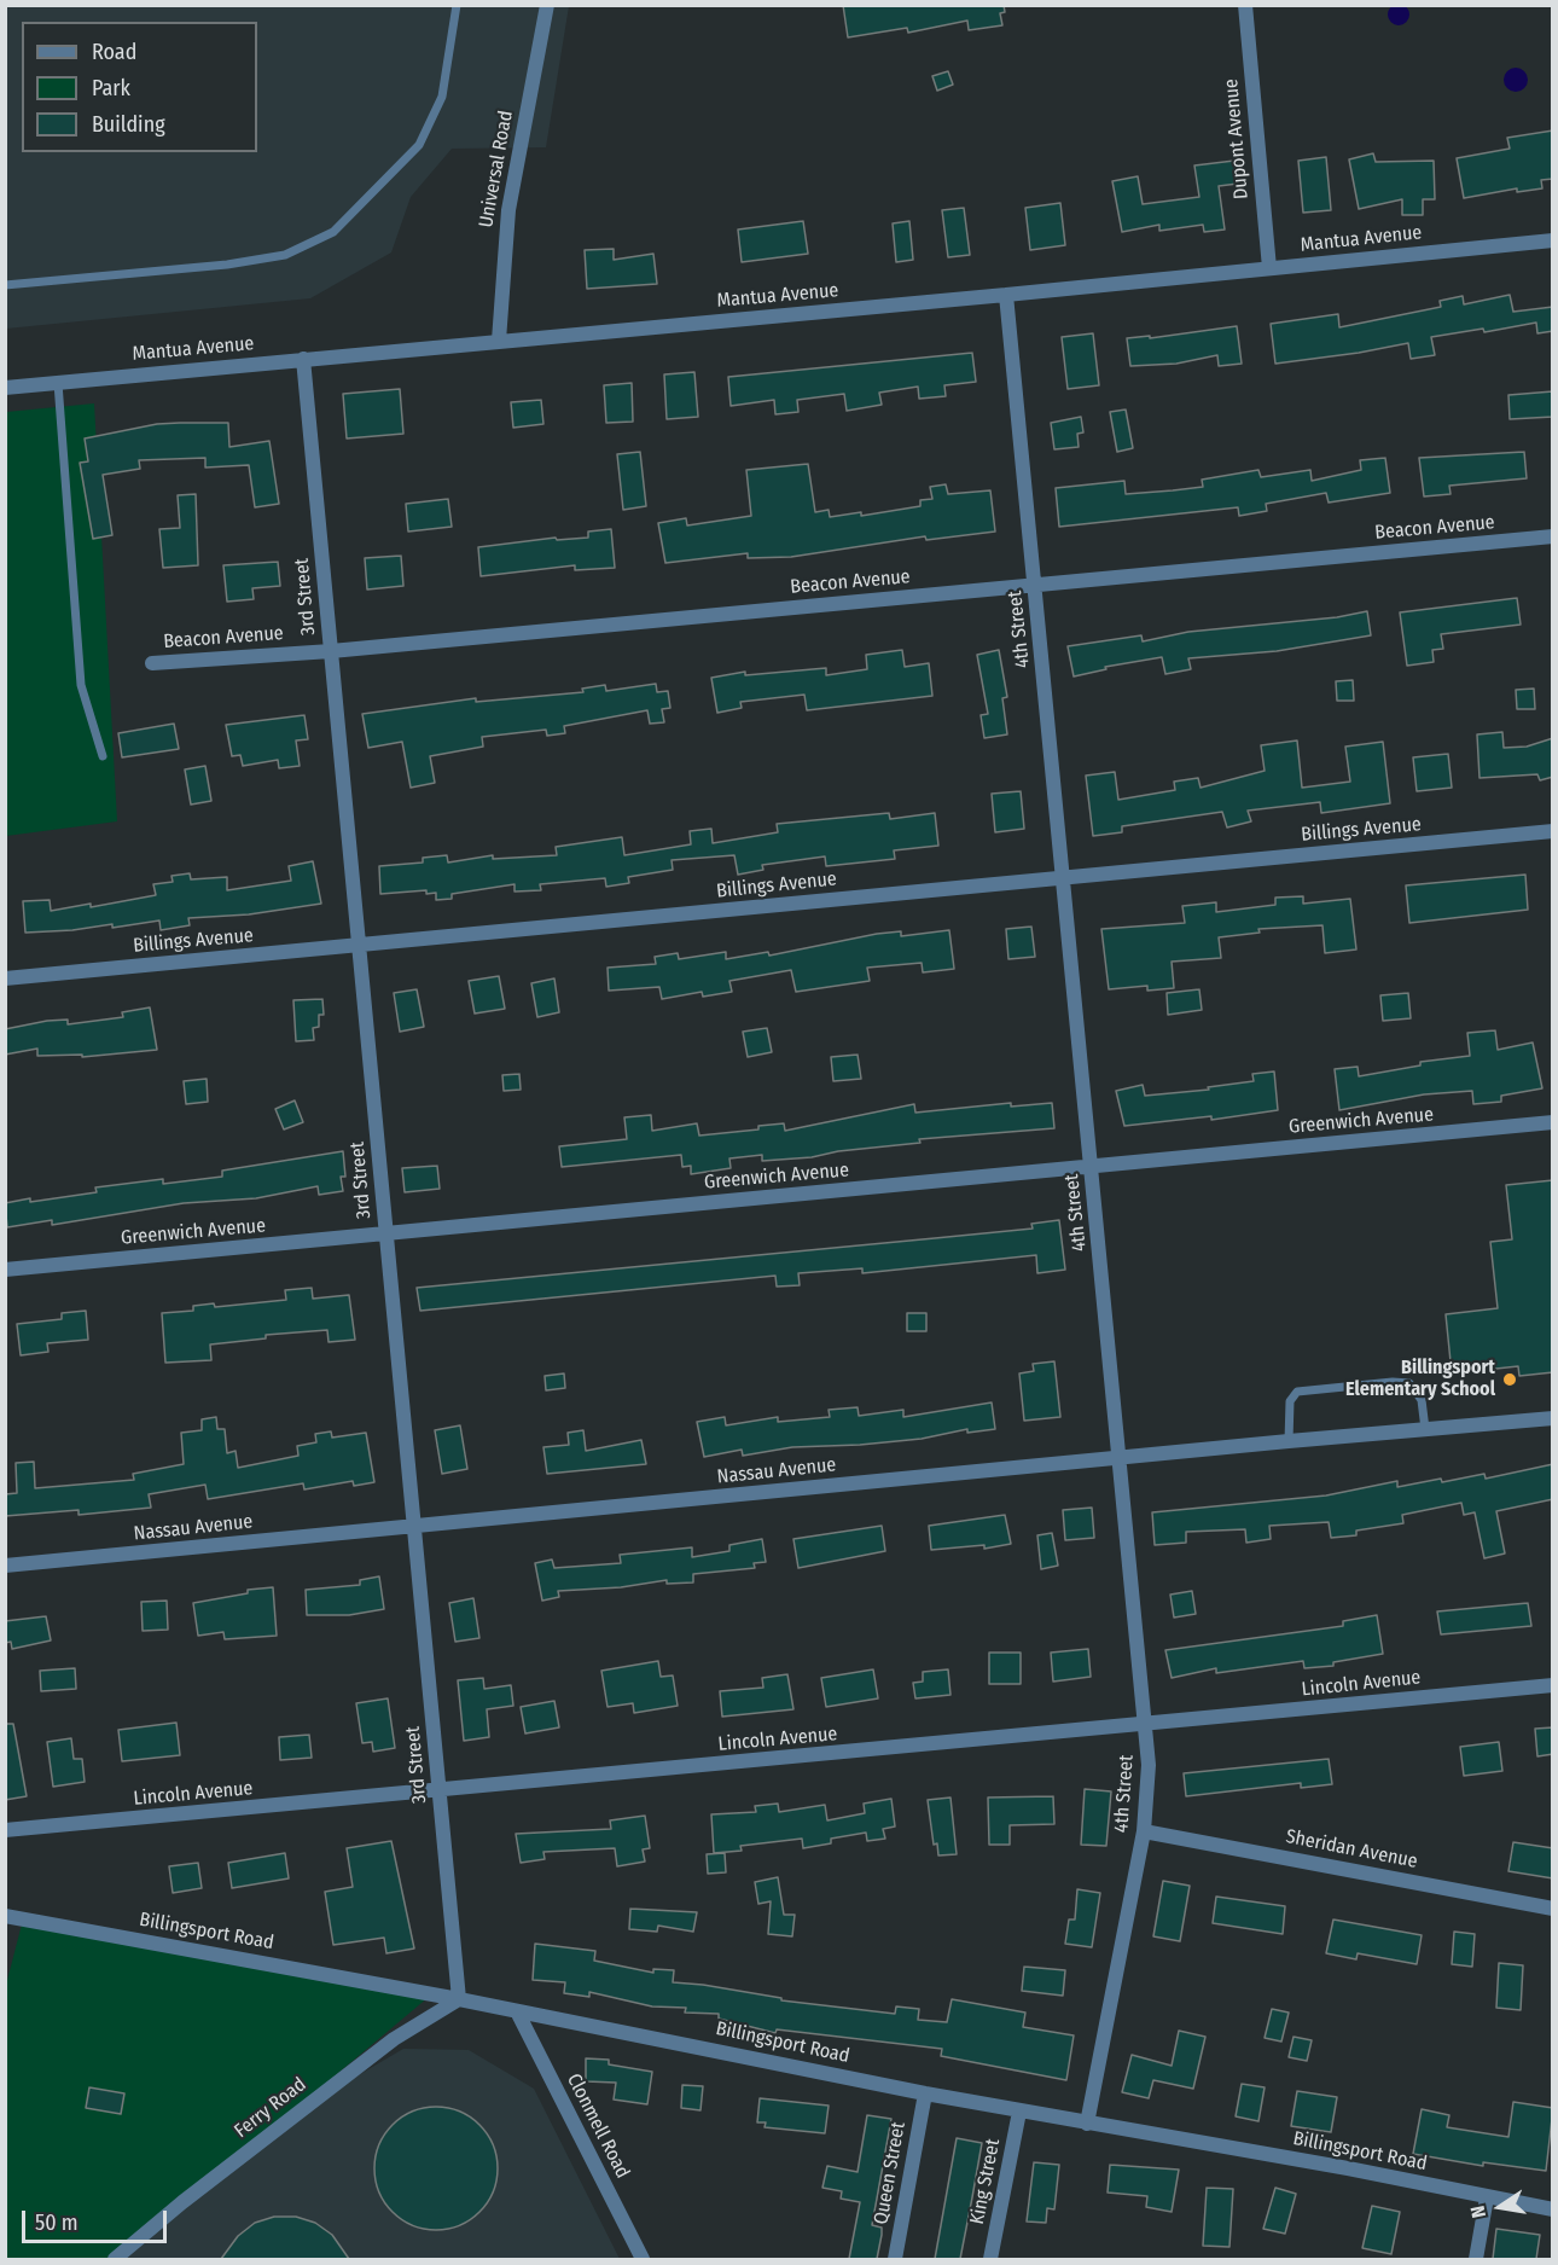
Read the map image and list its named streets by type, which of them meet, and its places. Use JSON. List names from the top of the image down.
{
  "streets": {
    "street": [
      "Dupont Avenue",
      "Universal Road",
      "Mantua Avenue",
      "Beacon Avenue",
      "3rd Street",
      "4th Street",
      "Billings Avenue",
      "Greenwich Avenue",
      "Nassau Avenue",
      "Lincoln Avenue",
      "Sheridan Avenue",
      "Billingsport Road",
      "Ferry Road",
      "Clonmell Road",
      "Queen Street",
      "King Street"
    ]
  },
  "crossings": [
    ["Dupont Avenue", "Mantua Avenue"],
    ["Universal Road", "Mantua Avenue"],
    ["Mantua Avenue", "3rd Street"],
    ["Mantua Avenue", "4th Street"],
    ["Beacon Avenue", "3rd Street"],
    ["Beacon Avenue", "4th Street"],
    ["3rd Street", "Billings Avenue"],
    ["3rd Street", "Greenwich Avenue"],
    ["3rd Street", "Nassau Avenue"],
    ["3rd Street", "Lincoln Avenue"],
    ["3rd Street", "Billingsport Road"],
    ["3rd Street", "Ferry Road"],
    ["4th Street", "Billings Avenue"],
    ["4th Street", "Greenwich Avenue"],
    ["4th Street", "Nassau Avenue"],
    ["4th Street", "Lincoln Avenue"],
    ["4th Street", "Sheridan Avenue"],
    ["4th Street", "Billingsport Road"],
    ["Billingsport Road", "Ferry Road"],
    ["Billingsport Road", "Clonmell Road"],
    ["Billingsport Road", "Queen Street"],
    ["Billingsport Road", "King Street"]
  ],
  "places": ["Billingsport Elementary School"],
  "legend": ["Road", "Park", "Building"],
  "scale_bar": "50 m",
  "north": "left"
}
